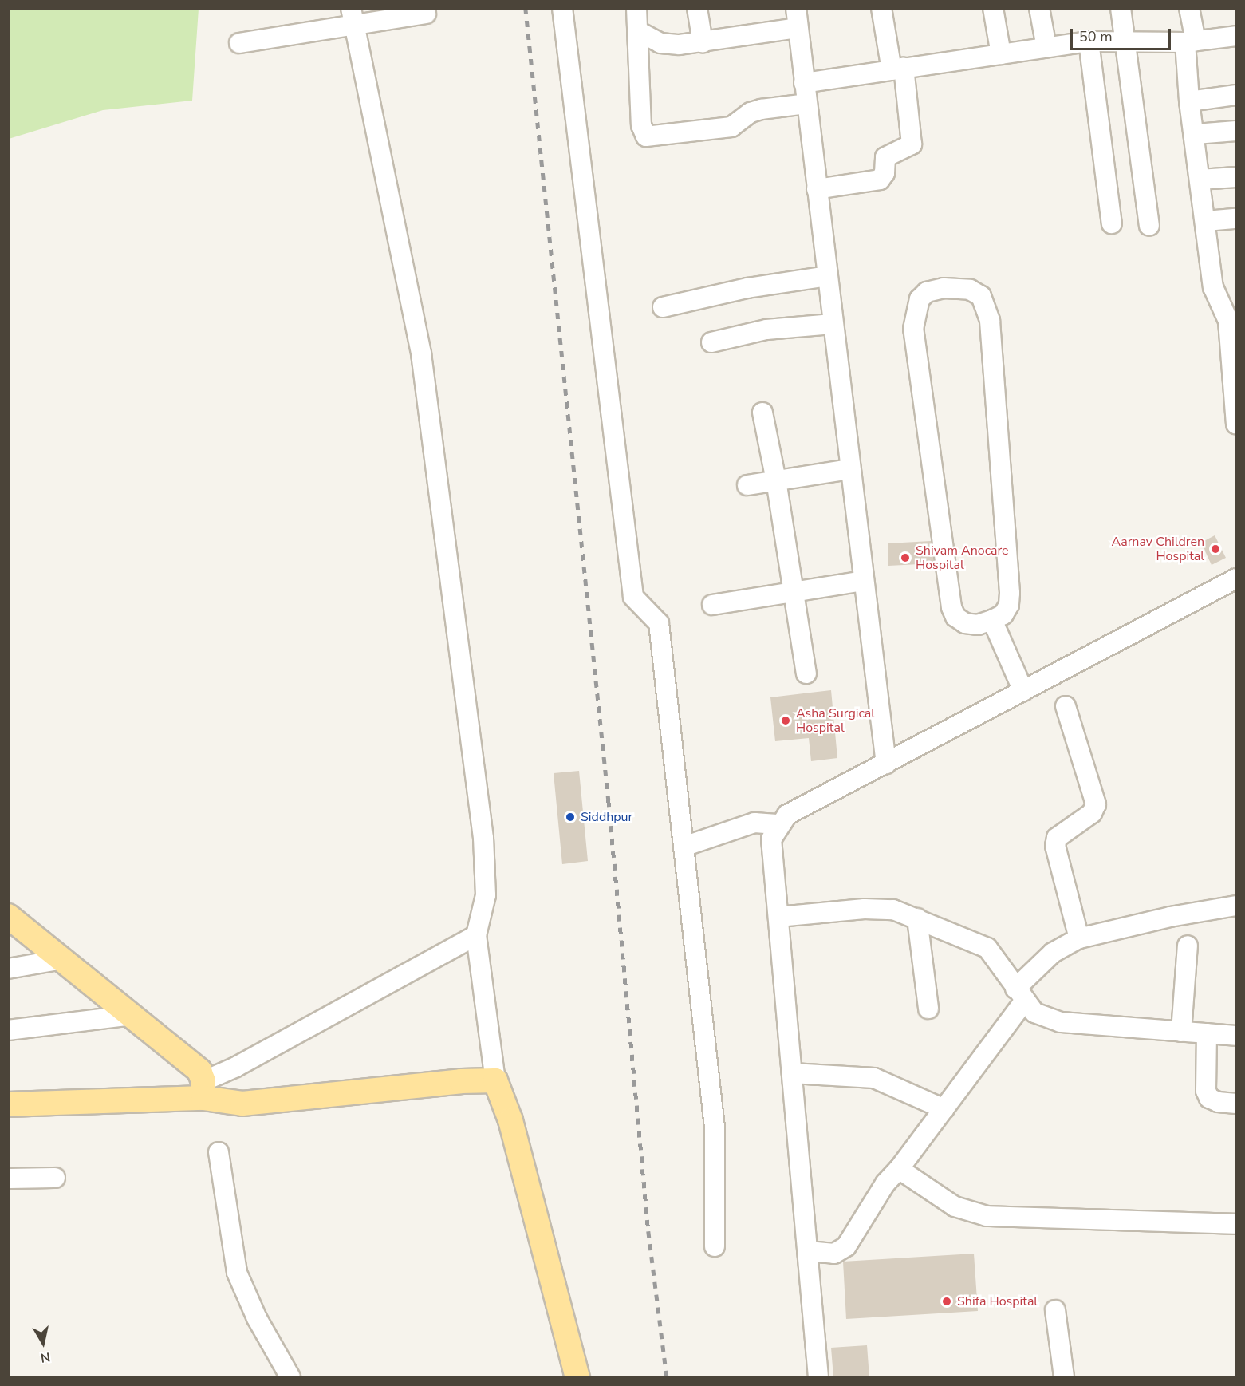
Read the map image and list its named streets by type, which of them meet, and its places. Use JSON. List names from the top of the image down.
{
  "places": [
    "Aarnav Children Hospital",
    "Shivam Anocare Hospital",
    "Asha Surgical Hospital",
    "Siddhpur",
    "Shifa Hospital"
  ],
  "scale_bar": "50 m",
  "north": "bottom"
}
